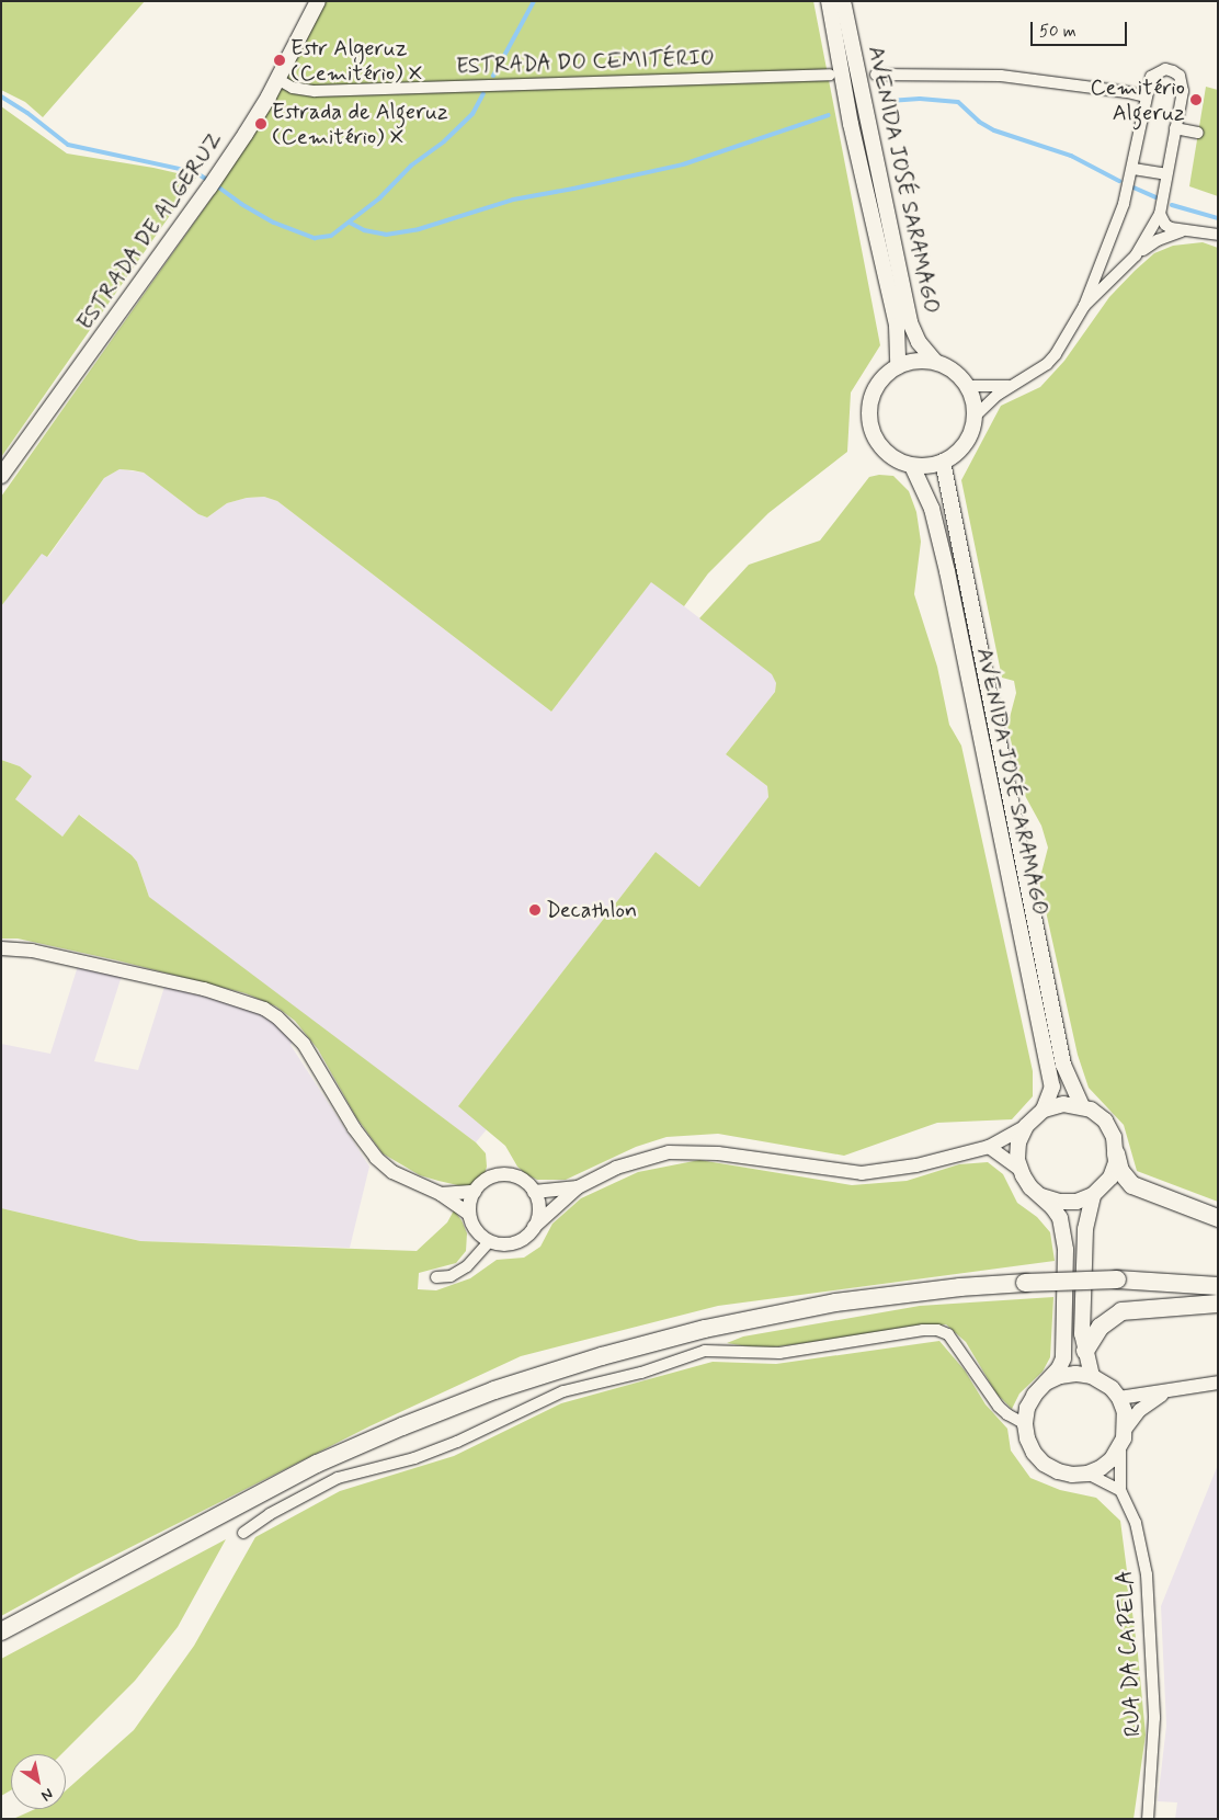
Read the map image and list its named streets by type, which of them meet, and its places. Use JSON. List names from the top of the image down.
{
  "streets": {
    "main road": ["AVENIDA JOSÉ SARAMAGO", "ESTRADA DE ALGERUZ"],
    "street": ["ESTRADA DO CEMITÉRIO", "RUA DA CAPELA"]
  },
  "crossings": [
    ["ESTRADA DO CEMITÉRIO", "ESTRADA DE ALGERUZ"]
  ],
  "places": [
    "Estr Algeruz (Cemitério) X",
    "Cemitério Algeruz",
    "Estrada de Algeruz (Cemitério) X",
    "Decathlon"
  ],
  "scale_bar": "50 m",
  "north": "bottom right"
}
